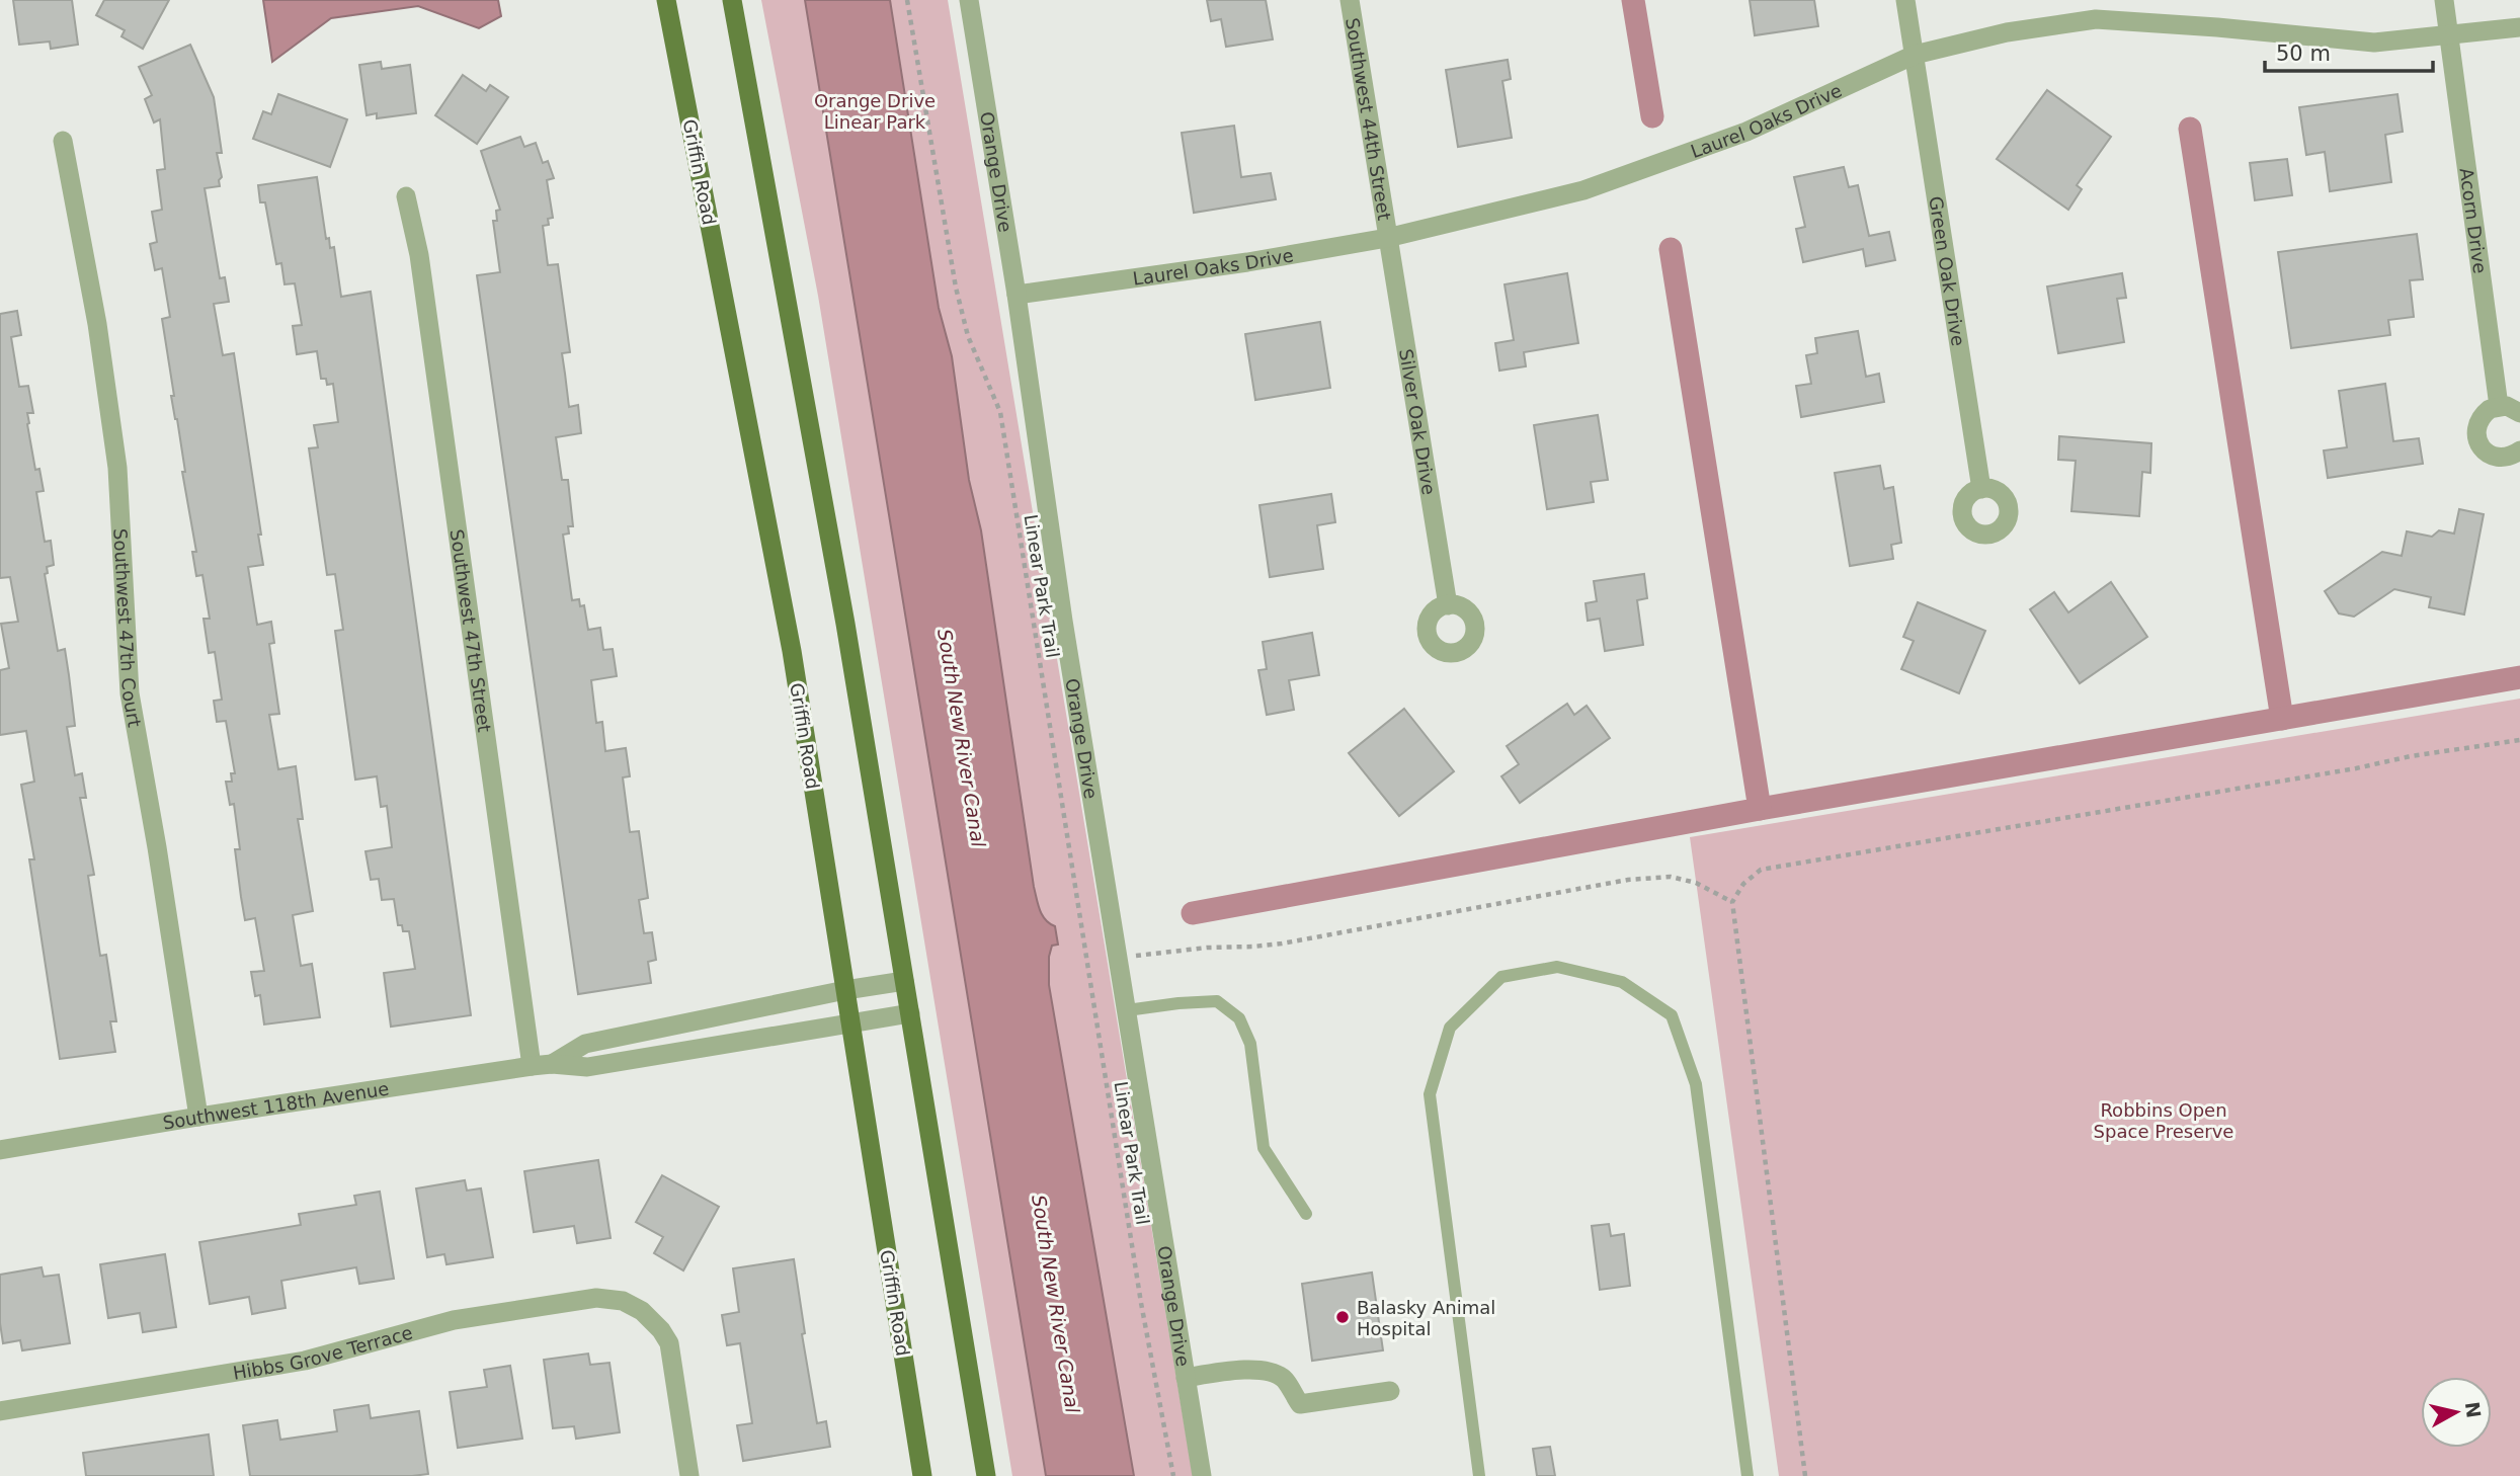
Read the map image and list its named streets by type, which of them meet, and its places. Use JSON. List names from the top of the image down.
{
  "streets": {
    "main road": ["Griffin Road"],
    "street": [
      "Southwest 44th Street",
      "Laurel Oaks Drive",
      "Orange Drive",
      "Acorn Drive",
      "Green Oak Drive",
      "Silver Oak Drive",
      "Southwest 47th Court",
      "Southwest 47th Street",
      "Southwest 118th Avenue",
      "Hibbs Grove Terrace"
    ],
    "path": ["Linear Park Trail"]
  },
  "crossings": [
    ["Southwest 44th Street", "Laurel Oaks Drive"],
    ["Southwest 44th Street", "Silver Oak Drive"],
    ["Laurel Oaks Drive", "Orange Drive"],
    ["Laurel Oaks Drive", "Acorn Drive"],
    ["Laurel Oaks Drive", "Green Oak Drive"],
    ["Laurel Oaks Drive", "Silver Oak Drive"],
    ["Griffin Road", "Southwest 118th Avenue"],
    ["Southwest 47th Court", "Southwest 118th Avenue"],
    ["Southwest 47th Street", "Southwest 118th Avenue"]
  ],
  "water": ["South New River Canal"],
  "parks": ["Orange Drive Linear Park", "Robbins Open Space Preserve"],
  "places": ["Balasky Animal Hospital"],
  "scale_bar": "50 m",
  "north": "right"
}
